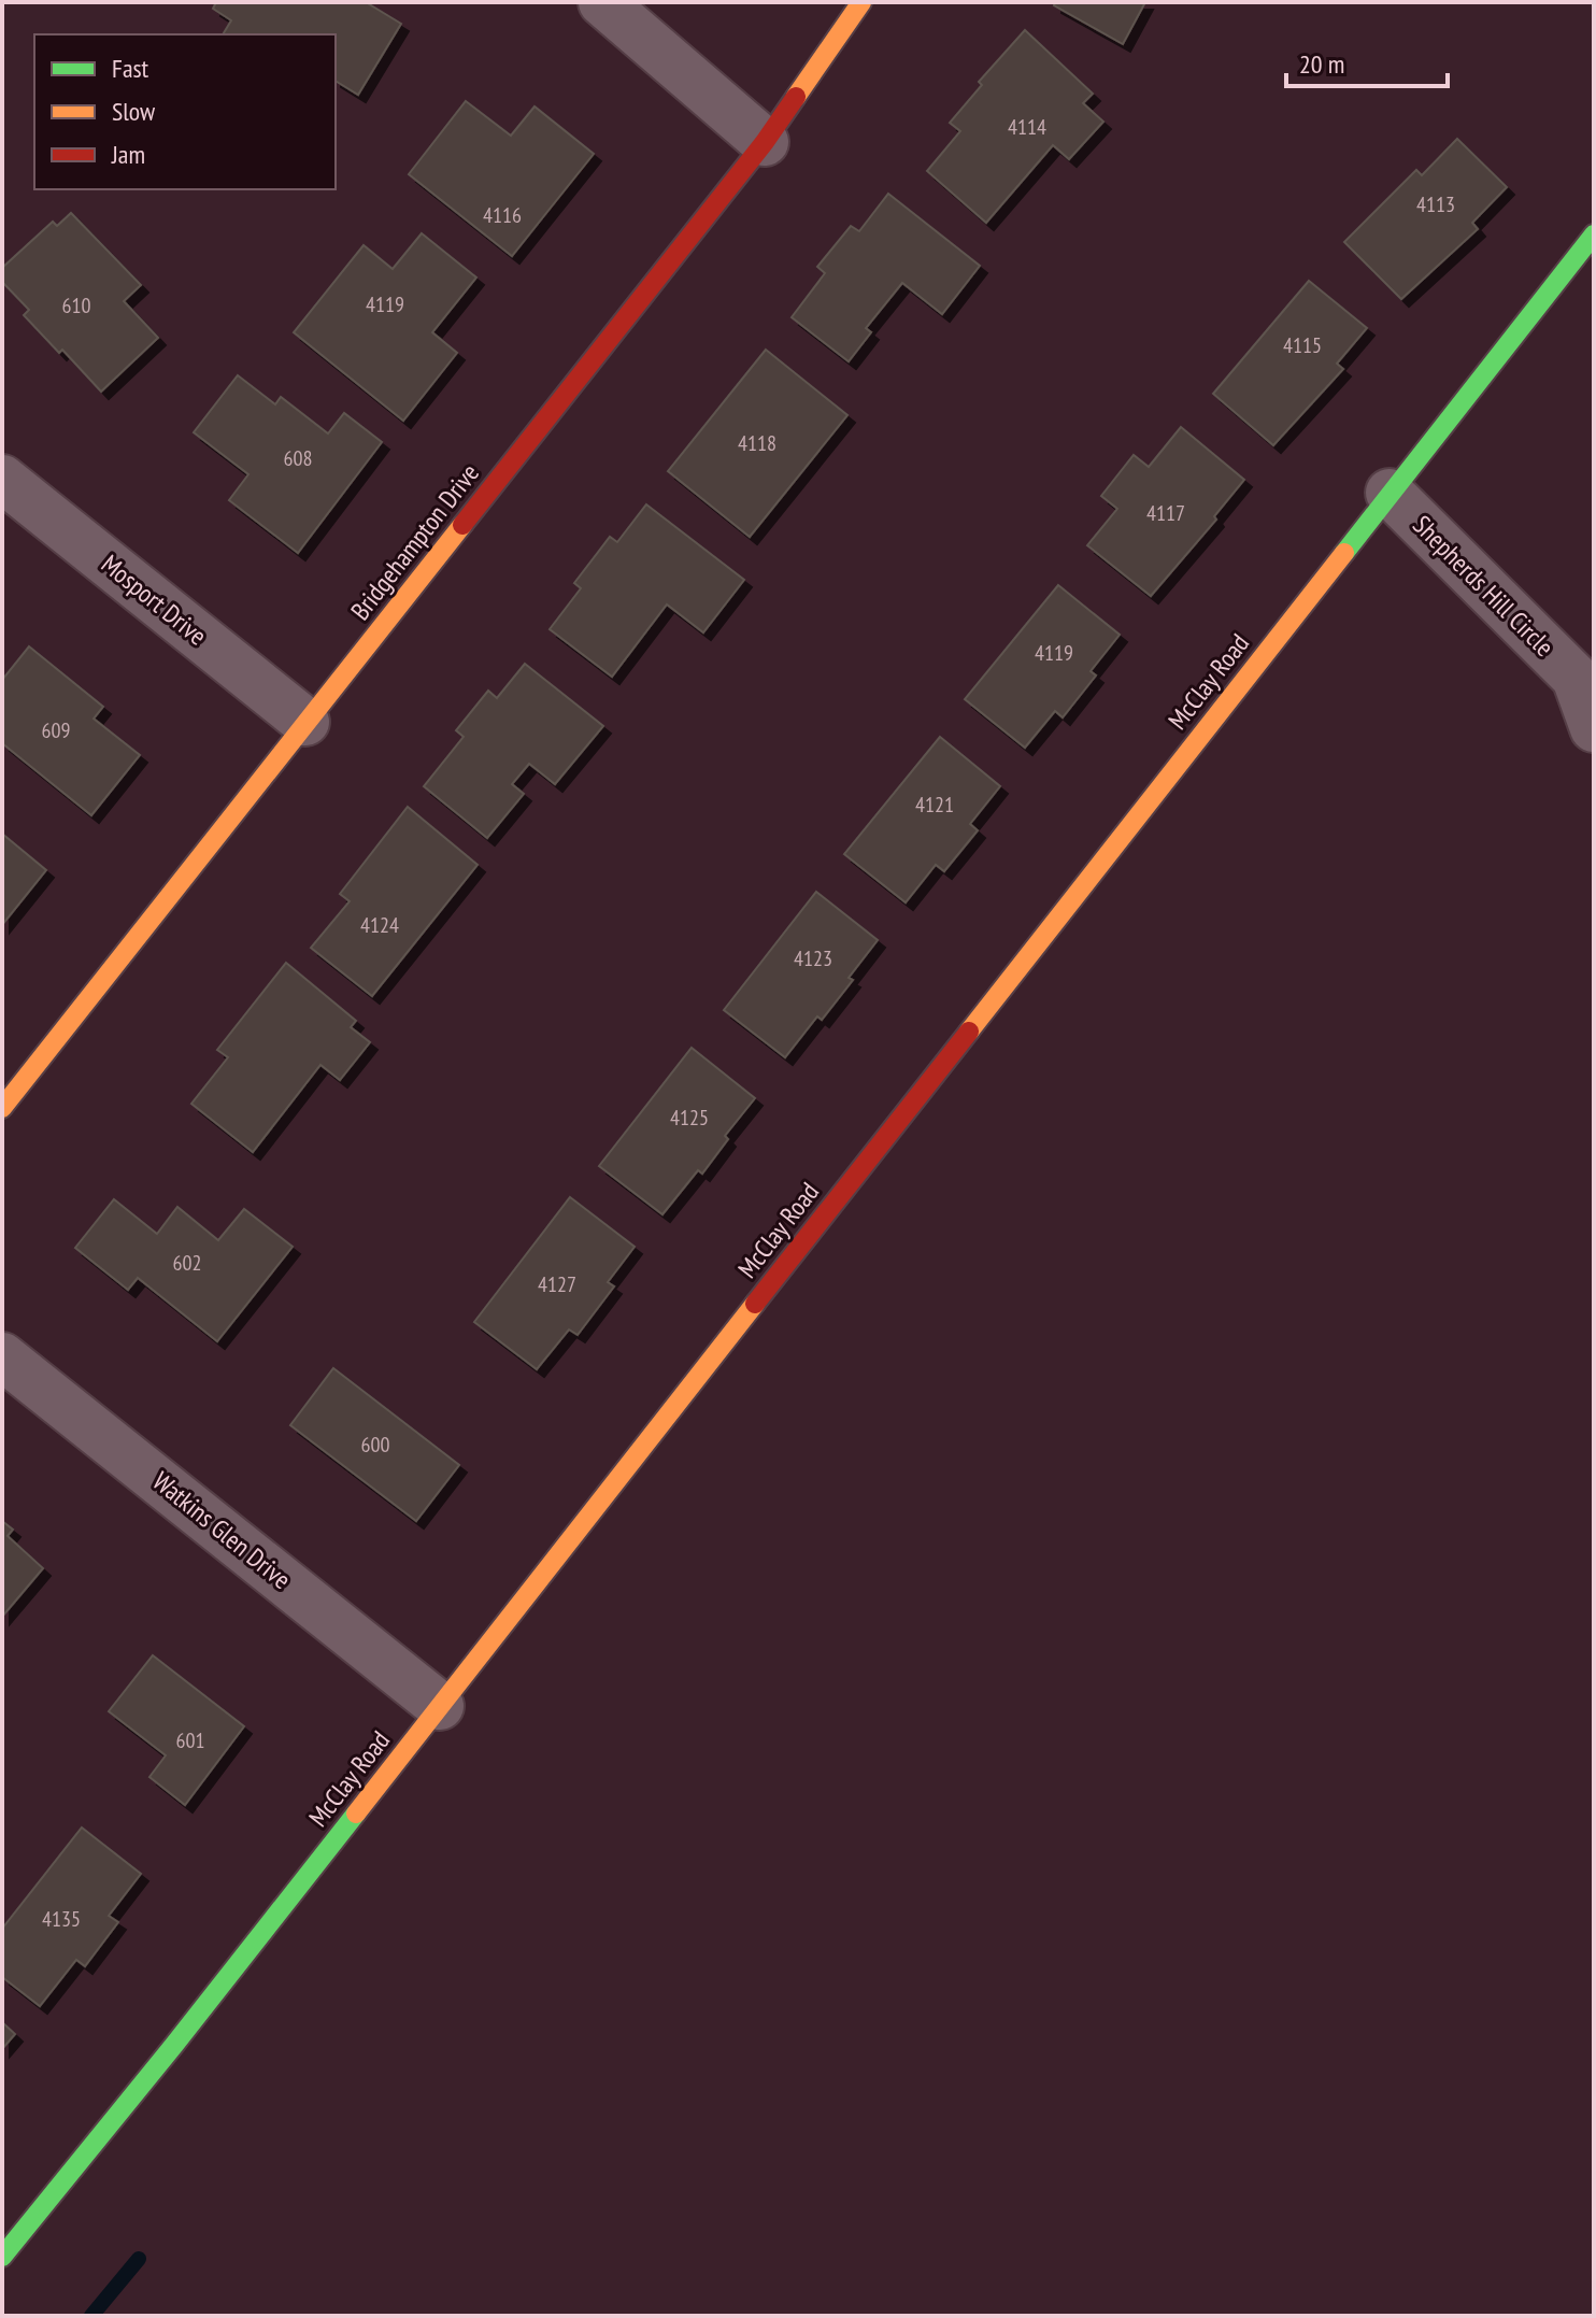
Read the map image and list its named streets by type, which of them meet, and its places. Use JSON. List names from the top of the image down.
{
  "streets": {
    "main road": ["Bridgehampton Drive", "McClay Road"],
    "street": ["Shepherds Hill Circle", "Mosport Drive", "Watkins Glen Drive"]
  },
  "crossings": [
    ["Bridgehampton Drive", "Mosport Drive"],
    ["Shepherds Hill Circle", "McClay Road"],
    ["McClay Road", "Watkins Glen Drive"]
  ],
  "house_numbers": [
    "4114",
    "4113",
    "4116",
    "4119",
    "610",
    "4115",
    "4118",
    "608",
    "4117",
    "4119",
    "609",
    "4121",
    "4124",
    "4123",
    "4125",
    "602",
    "4127",
    "600",
    "601",
    "4135"
  ],
  "legend": ["Fast", "Slow", "Jam"],
  "scale_bar": "20 m"
}
